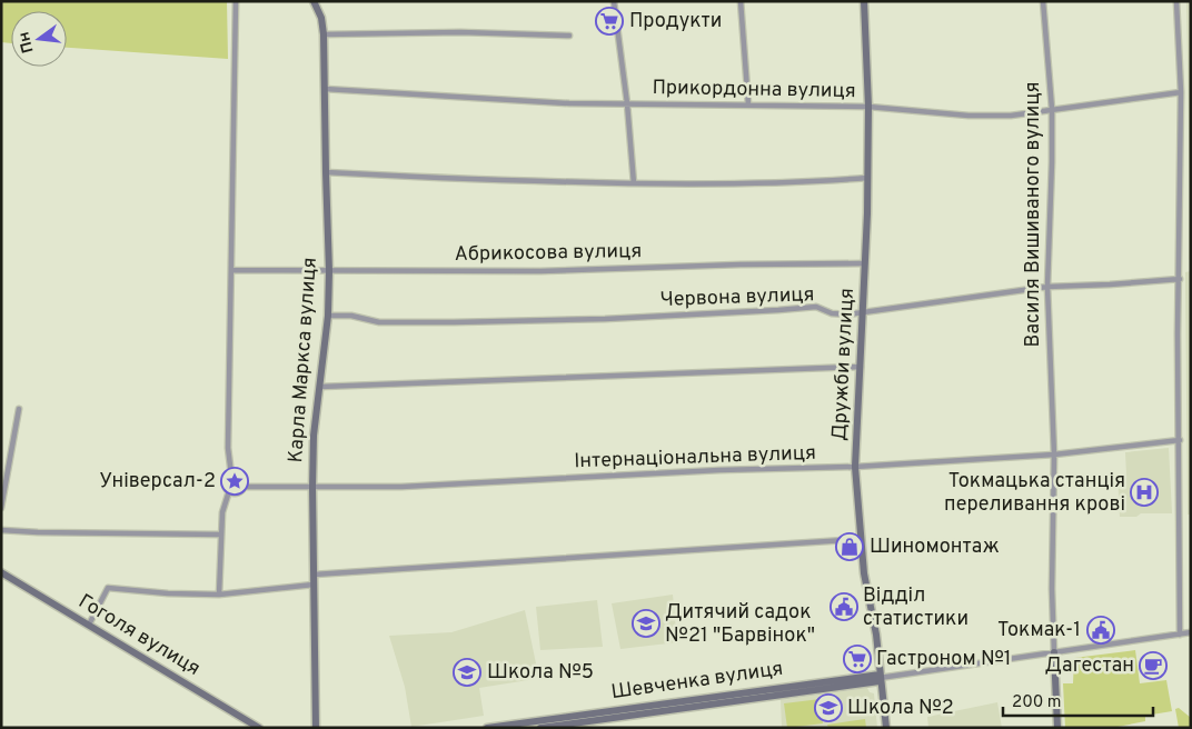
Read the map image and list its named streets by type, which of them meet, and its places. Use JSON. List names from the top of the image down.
{
  "streets": {
    "street": [
      "Прикордонна вулиця",
      "Василя Вишиваного вулиця",
      "Абрикосова вулиця",
      "Червона вулиця",
      "Карла Маркса вулиця",
      "Дружби вулиця",
      "Інтернаціональна вулиця",
      "Гоголя вулиця",
      "Шевченка вулиця"
    ]
  },
  "crossings": [
    ["Прикордонна вулиця", "Василя Вишиваного вулиця"],
    ["Прикордонна вулиця", "Карла Маркса вулиця"],
    ["Прикордонна вулиця", "Дружби вулиця"],
    ["Василя Вишиваного вулиця", "Червона вулиця"],
    ["Василя Вишиваного вулиця", "Інтернаціональна вулиця"],
    ["Василя Вишиваного вулиця", "Шевченка вулиця"],
    ["Абрикосова вулиця", "Карла Маркса вулиця"],
    ["Абрикосова вулиця", "Дружби вулиця"],
    ["Червона вулиця", "Карла Маркса вулиця"],
    ["Червона вулиця", "Дружби вулиця"],
    ["Карла Маркса вулиця", "Інтернаціональна вулиця"],
    ["Дружби вулиця", "Інтернаціональна вулиця"],
    ["Дружби вулиця", "Шевченка вулиця"]
  ],
  "places": {
    "supermarket": ["Продукти", "Гастроном №1"],
    "place": ["Універсал-2"],
    "hospital": ["Токмацька станція переливання крові"],
    "shop": ["Шиномонтаж"],
    "public building": ["Відділ статистики", "Токмак-1"],
    "school or university": ["Дитячий садок №21 \"Барвінок\"", "Школа №5", "Школа №2"],
    "cafe": ["Дагестан"]
  },
  "scale_bar": "200 m",
  "north": "left"
}
